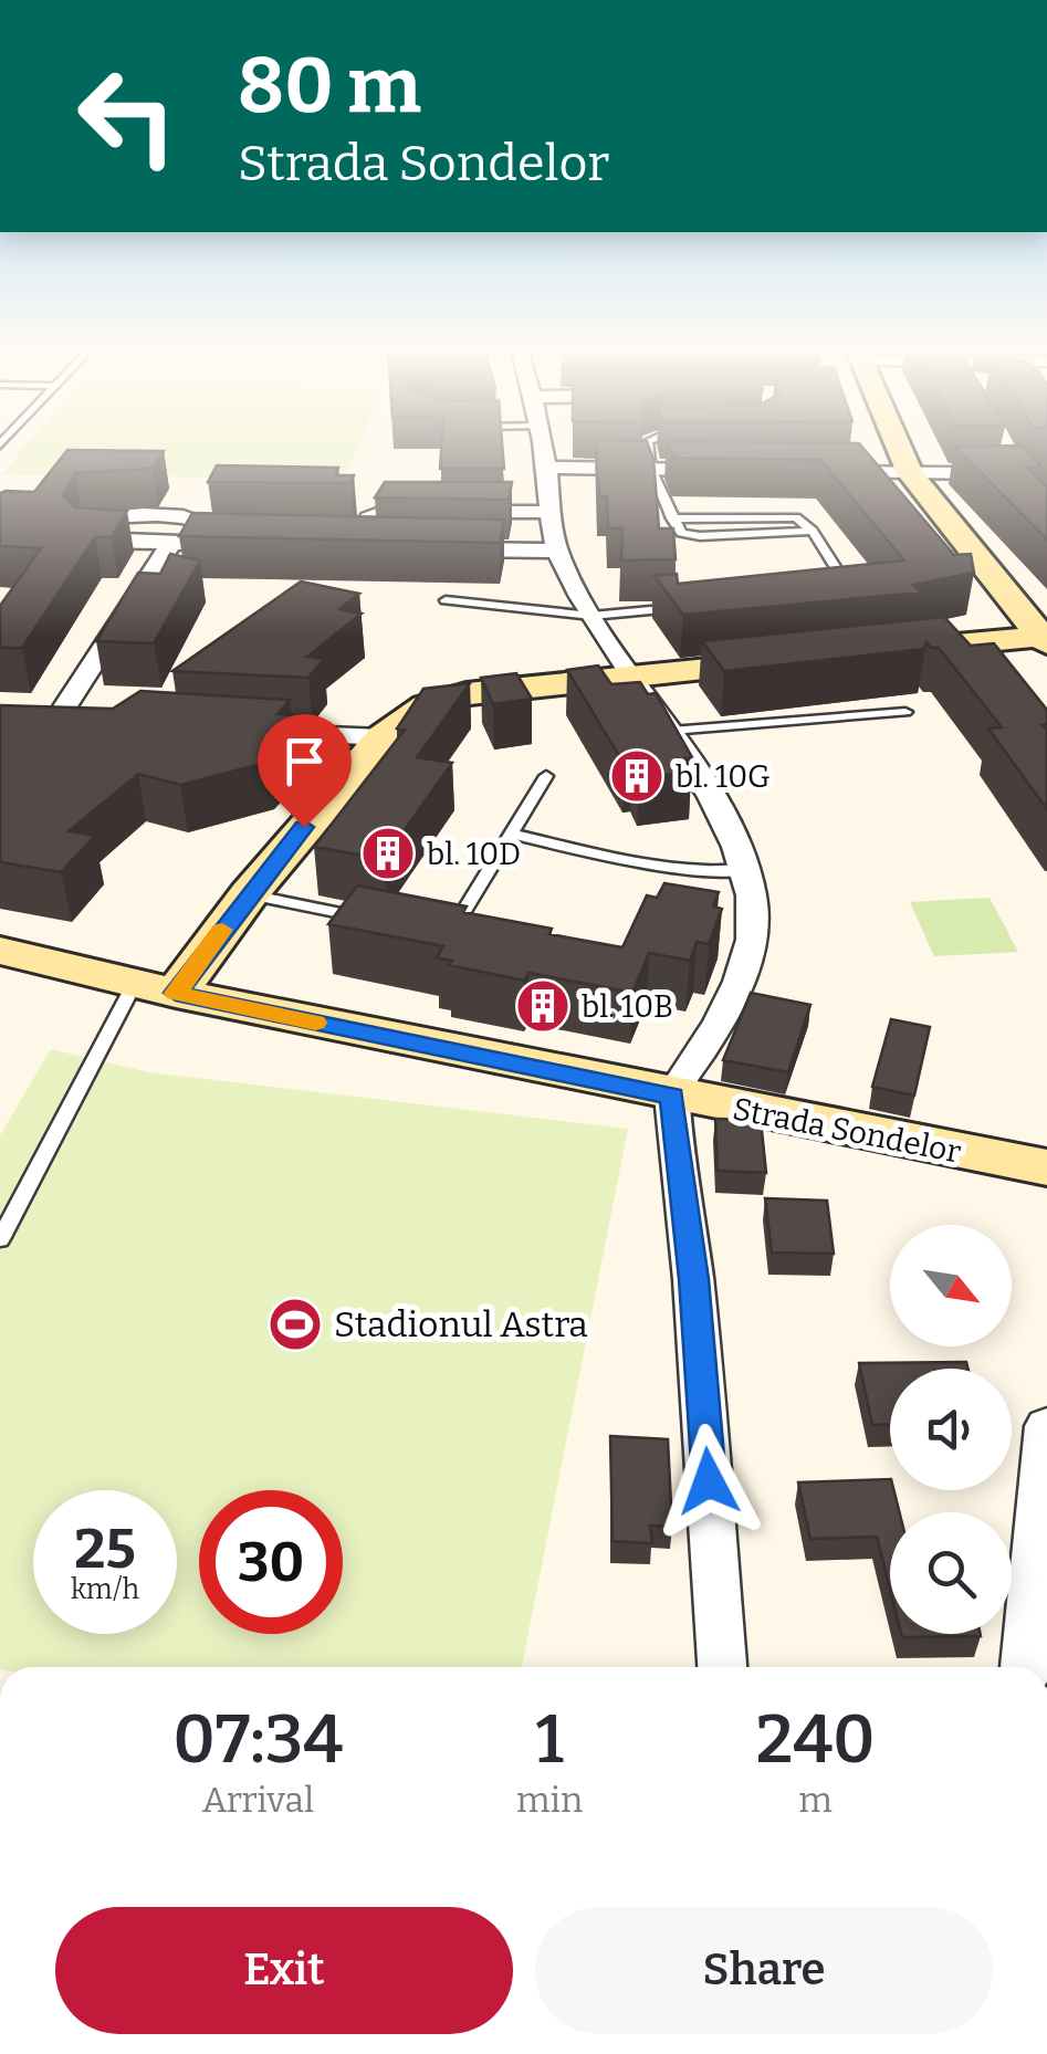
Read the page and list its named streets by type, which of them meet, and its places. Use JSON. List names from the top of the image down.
{
  "streets": {
    "street": ["Strada Sondelor"]
  },
  "places": {
    "building": ["bl. 10G", "bl. 10D", "bl. 10B"],
    "sports": ["Stadionul Astra"]
  },
  "north": "bottom right",
  "page": {
    "turn": ["80 m", "Strada Sondelor"],
    "speed": "25 km/h",
    "limit": "30",
    "eta": [
      "07:34",
      "Arrival",
      "1",
      "min",
      "240",
      "m"
    ],
    "buttons": ["Exit", "Share"]
  }
}
